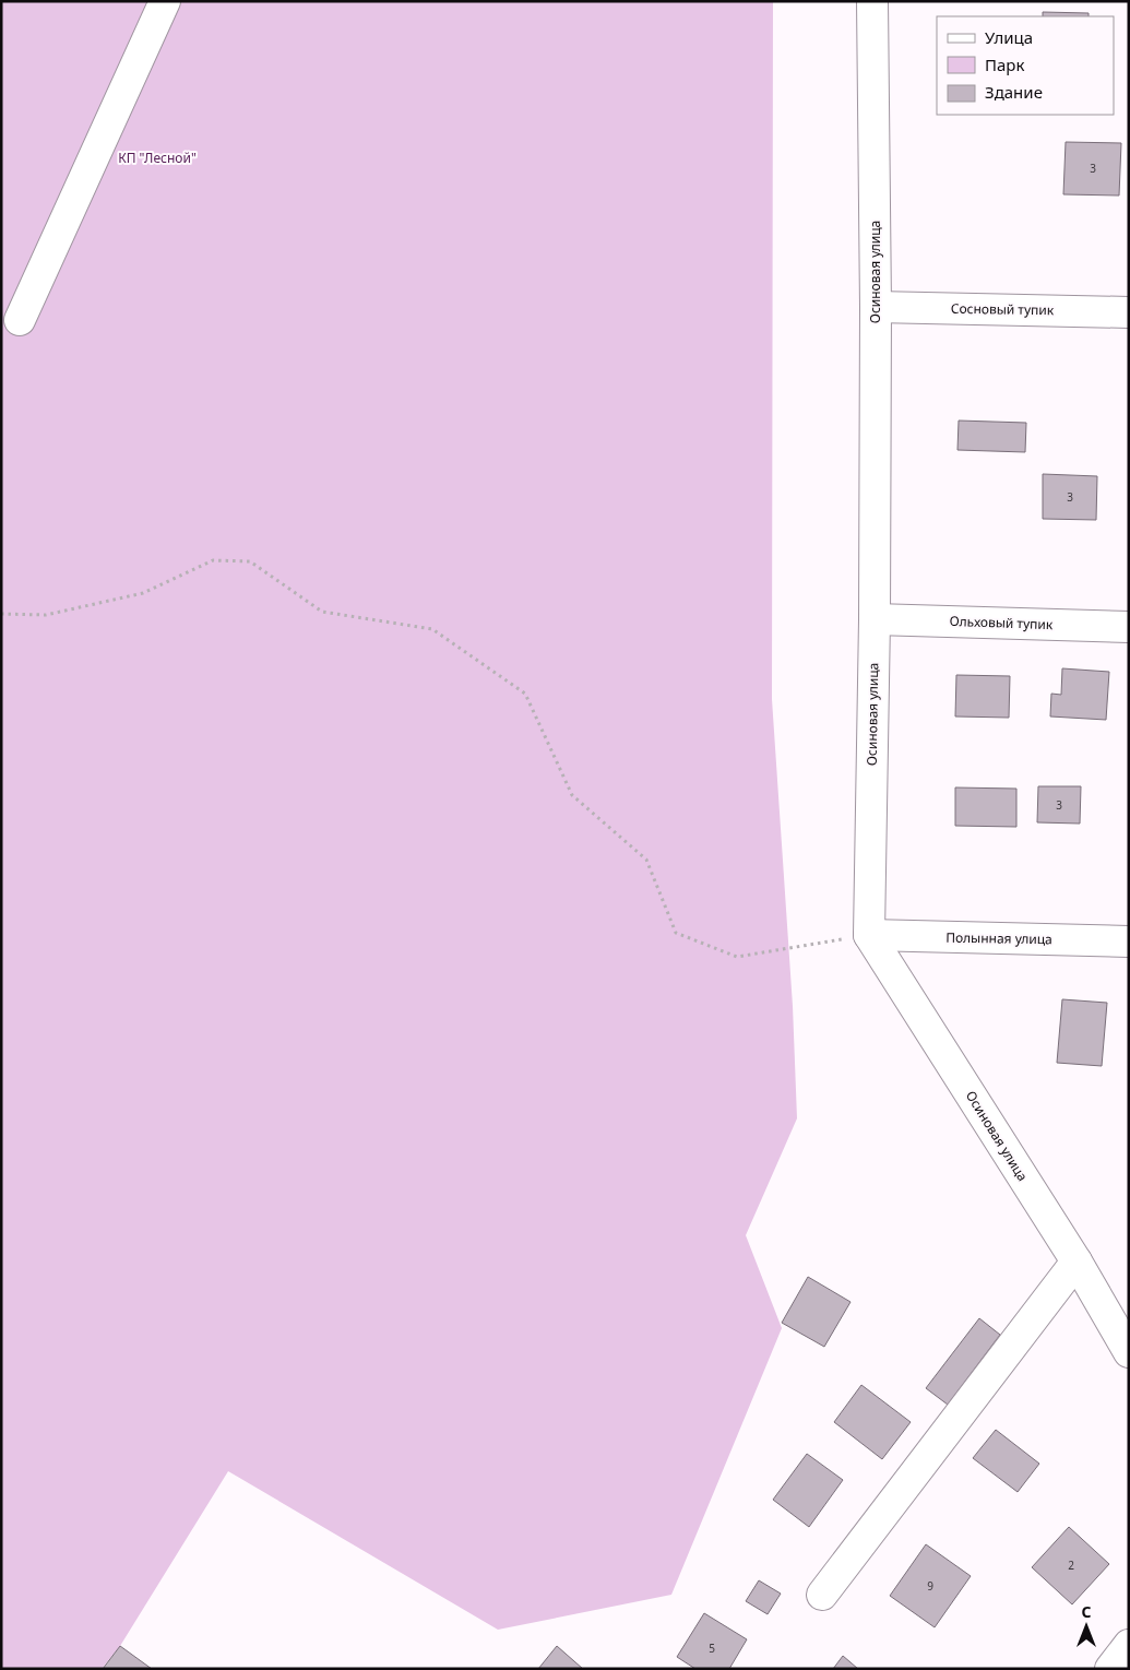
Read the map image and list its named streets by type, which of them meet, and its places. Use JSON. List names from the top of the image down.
{
  "streets": {
    "street": [
      "Осиновая улица",
      "Сосновый тупик",
      "Ольховый тупик",
      "Полынная улица"
    ]
  },
  "crossings": [
    ["Осиновая улица", "Сосновый тупик"],
    ["Осиновая улица", "Ольховый тупик"],
    ["Осиновая улица", "Полынная улица"]
  ],
  "parks": ["КП \"Лесной\""],
  "house_numbers": [
    "3",
    "3",
    "3",
    "2",
    "9",
    "5"
  ],
  "legend": ["Улица", "Парк", "Здание"],
  "north": "top"
}
